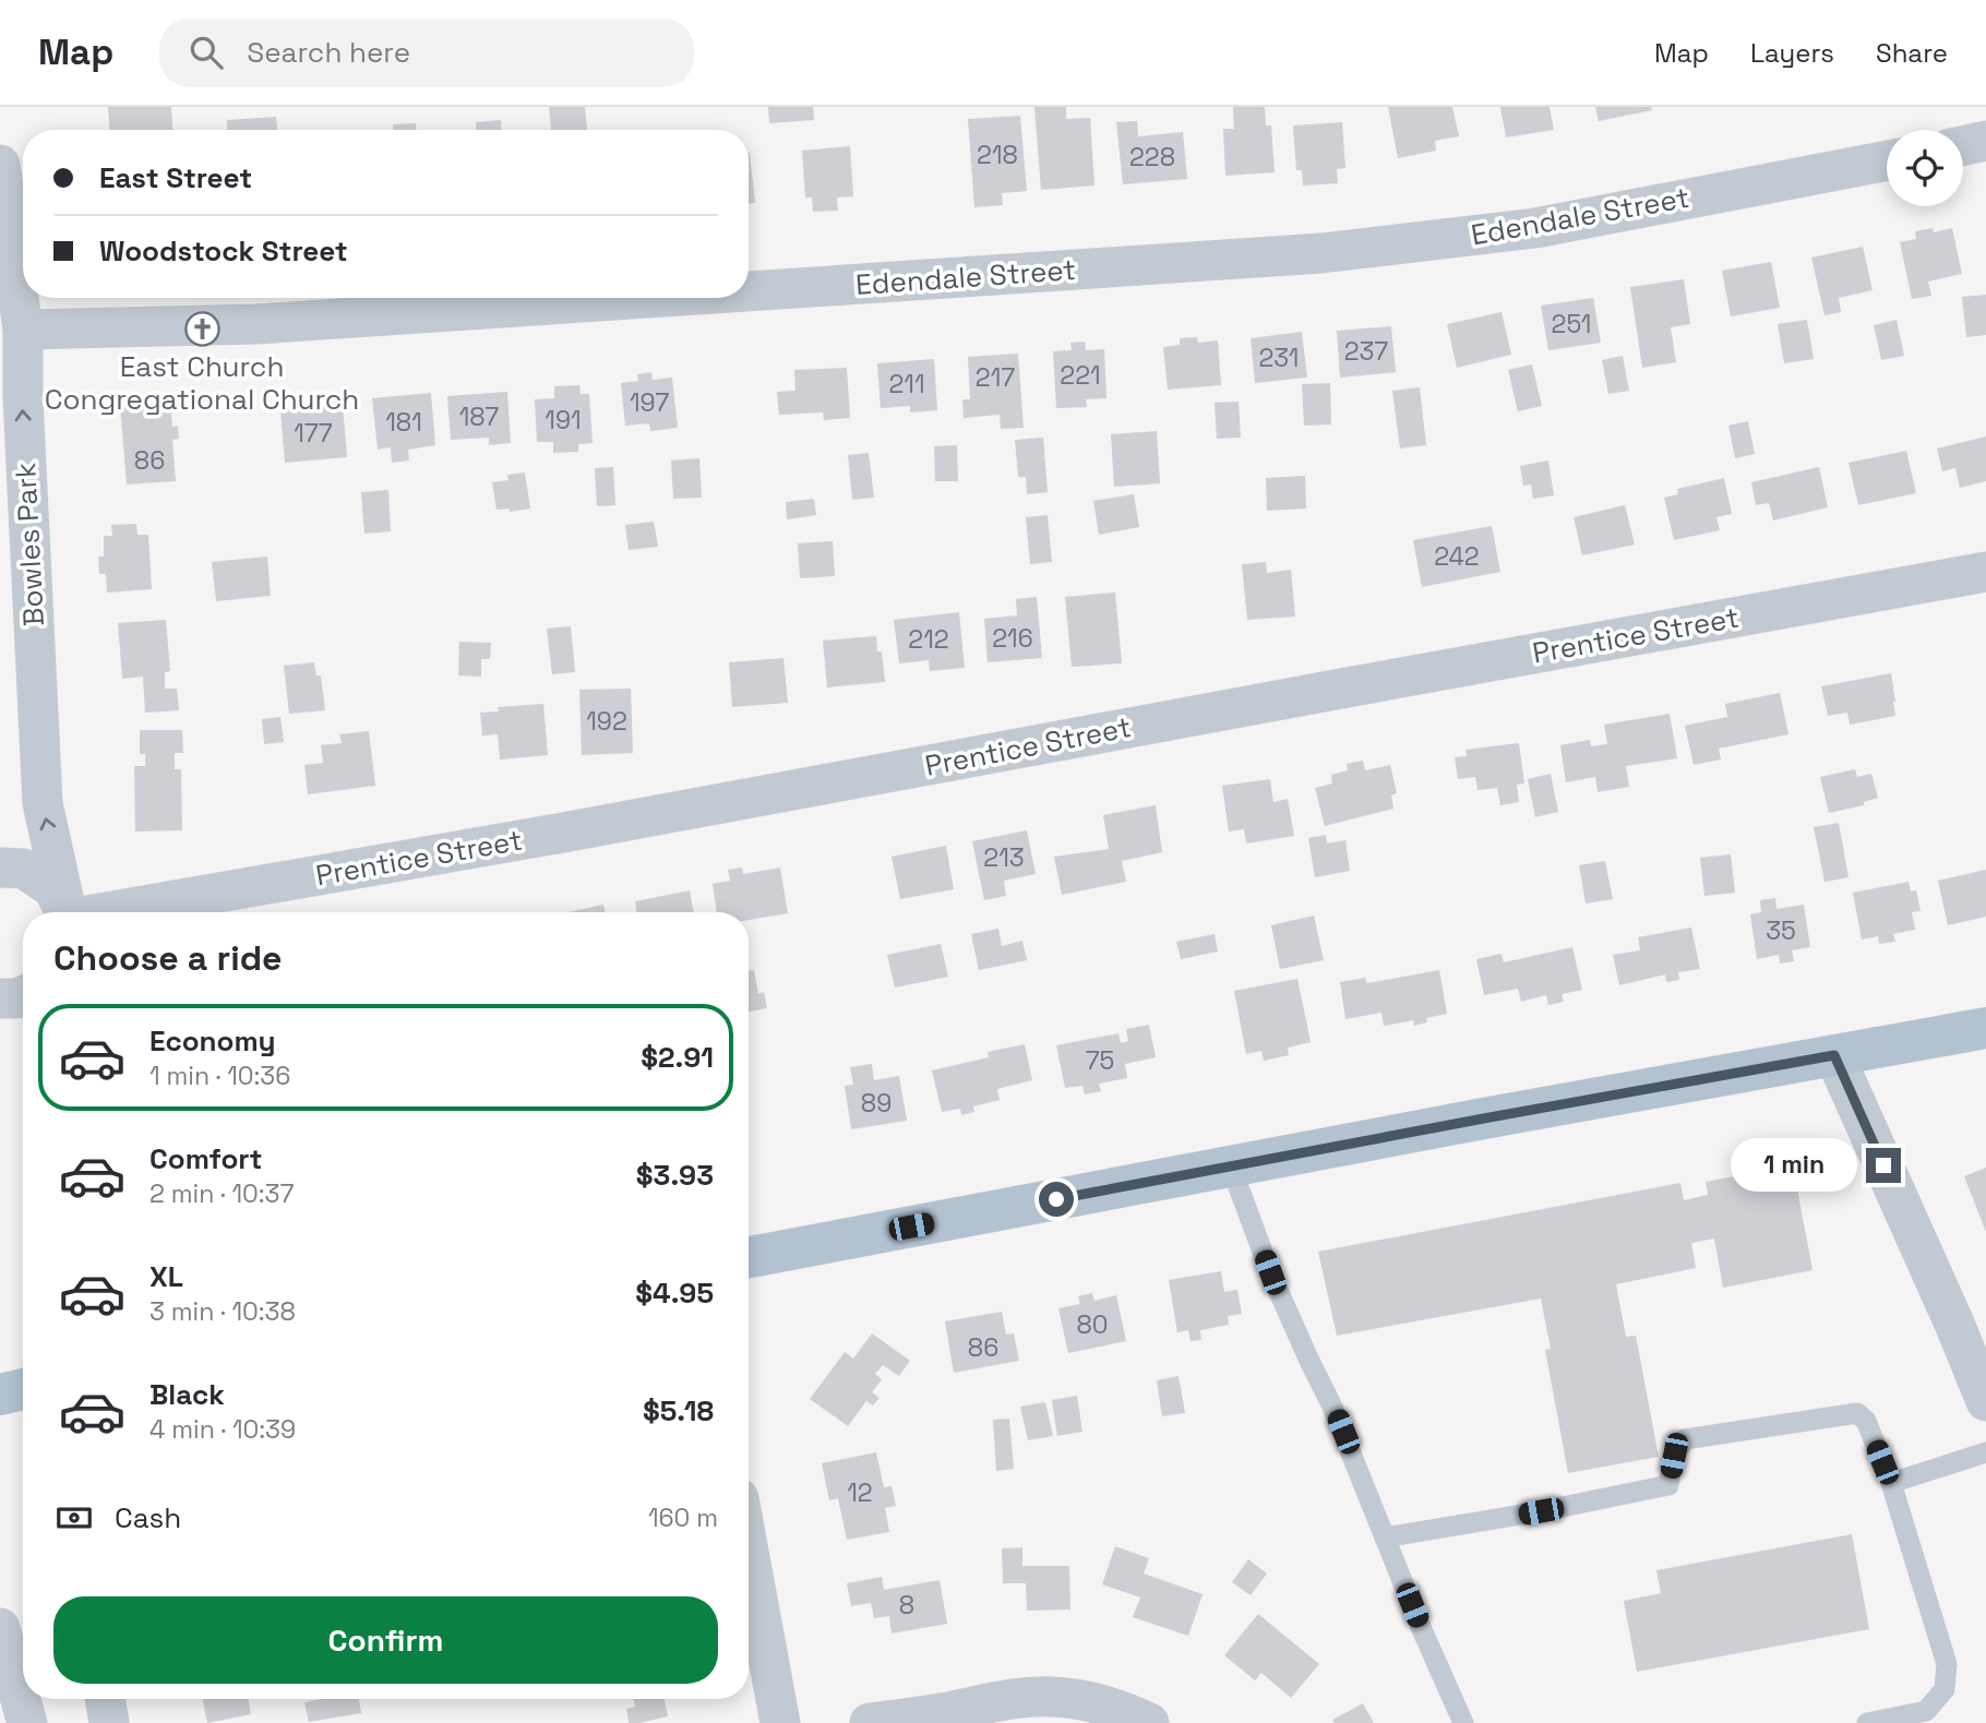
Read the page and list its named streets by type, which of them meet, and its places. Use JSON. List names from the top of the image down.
{
  "streets": {
    "street": ["Edendale Street", "Bowles Park", "Prentice Street"]
  },
  "crossings": [
    ["Edendale Street", "Bowles Park"]
  ],
  "one_way": ["Bowles Park"],
  "places": {
    "church": ["East Church Congregational Church"]
  },
  "house_numbers": [
    "218",
    "228",
    "251",
    "237",
    "231",
    "221",
    "217",
    "211",
    "197",
    "187",
    "191",
    "181",
    "177",
    "86",
    "242",
    "216",
    "212",
    "192",
    "213",
    "35",
    "75",
    "89",
    "80",
    "86",
    "12",
    "8"
  ],
  "page": {
    "header": "Map",
    "search": "Search here",
    "nav": ["Map", "Layers", "Share"],
    "banner": ["East Street", "Woodstock Street"],
    "heading": "Choose a ride",
    "list": [
      {
        "name": "Economy",
        "note": "1 min · 10:36",
        "value": "$2.91"
      },
      {
        "name": "Comfort",
        "note": "2 min · 10:37",
        "value": "$3.93"
      },
      {
        "name": "XL",
        "note": "3 min · 10:38",
        "value": "$4.95"
      },
      {
        "name": "Black",
        "note": "4 min · 10:39",
        "value": "$5.18"
      }
    ],
    "bubble": "1 min",
    "pay": ["Cash", "160 m"],
    "buttons": "Confirm"
  }
}
